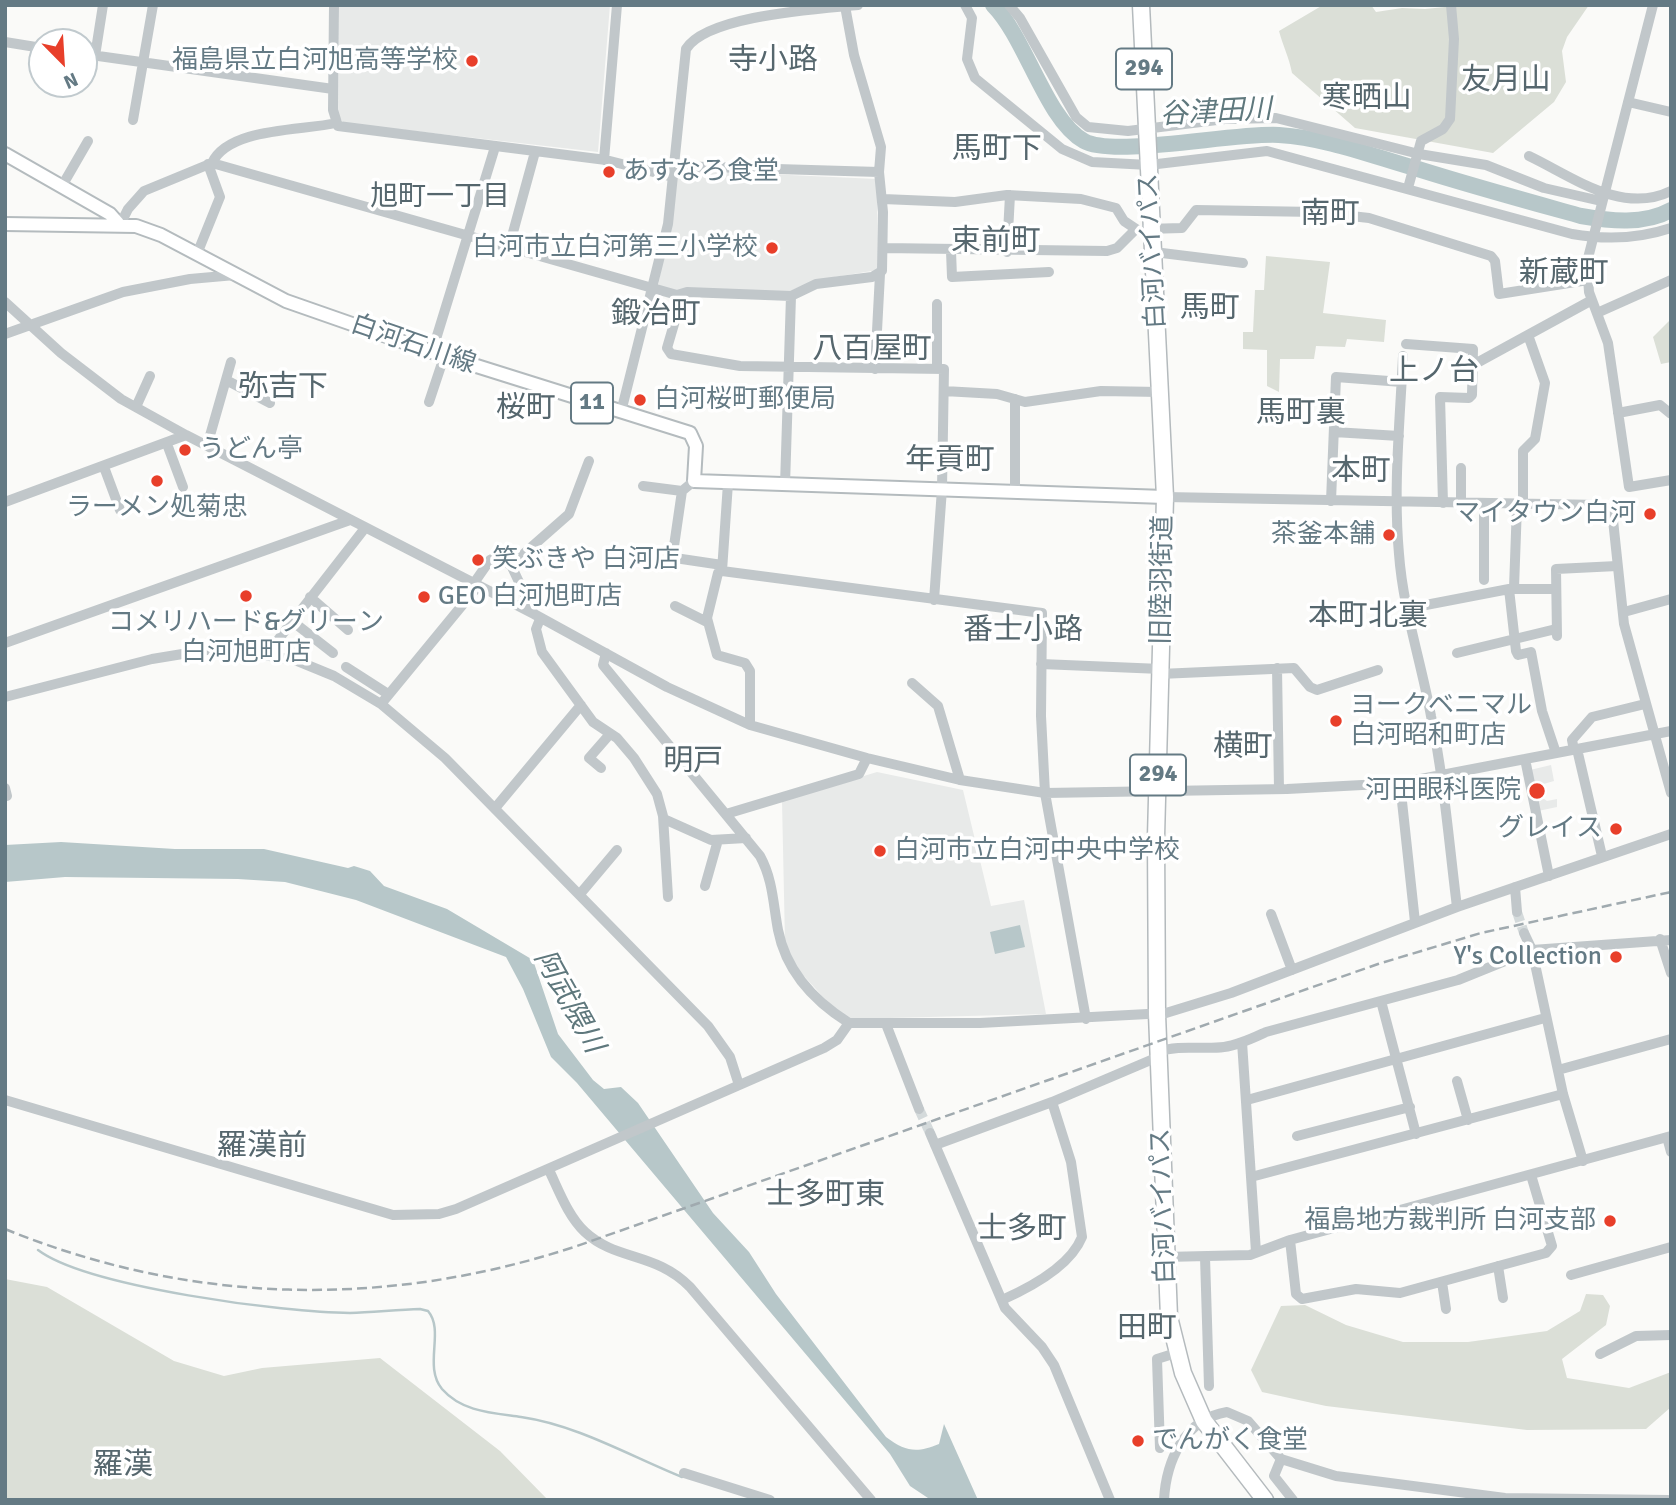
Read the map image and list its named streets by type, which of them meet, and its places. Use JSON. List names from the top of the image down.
{
  "streets": {
    "highway": ["294", "白河バイパス", "旧陸羽街道"],
    "main road": ["白河石川線", "11"]
  },
  "crossings": [
    ["白河バイパス", "旧陸羽街道"]
  ],
  "districts": [
    "寺小路",
    "友月山",
    "寒晒山",
    "馬町下",
    "旭町一丁目",
    "南町",
    "束前町",
    "新蔵町",
    "馬町",
    "鍛冶町",
    "八百屋町",
    "上ノ台",
    "弥吉下",
    "桜町",
    "馬町裏",
    "年貢町",
    "本町",
    "本町北裏",
    "番士小路",
    "横町",
    "明戸",
    "羅漢前",
    "士多町東",
    "士多町",
    "田町",
    "羅漢"
  ],
  "water": ["谷津田川", "阿武隈川"],
  "places": [
    "福島県立白河旭高等学校",
    "あすなろ食堂",
    "白河市立白河第三小学校",
    "白河桜町郵便局",
    "うどん亭",
    "ラーメン処菊忠",
    "マイタウン白河",
    "茶釜本舗",
    "笑ぶきや 白河店",
    "コメリハード&グリーン 白河旭町店",
    "GEO 白河旭町店",
    "ヨークベニマル 白河昭和町店",
    "河田眼科医院",
    "グレイス",
    "白河市立白河中央中学校",
    "Y's Collection",
    "福島地方裁判所 白河支部",
    "でんがく食堂"
  ],
  "north": "bottom right"
}
